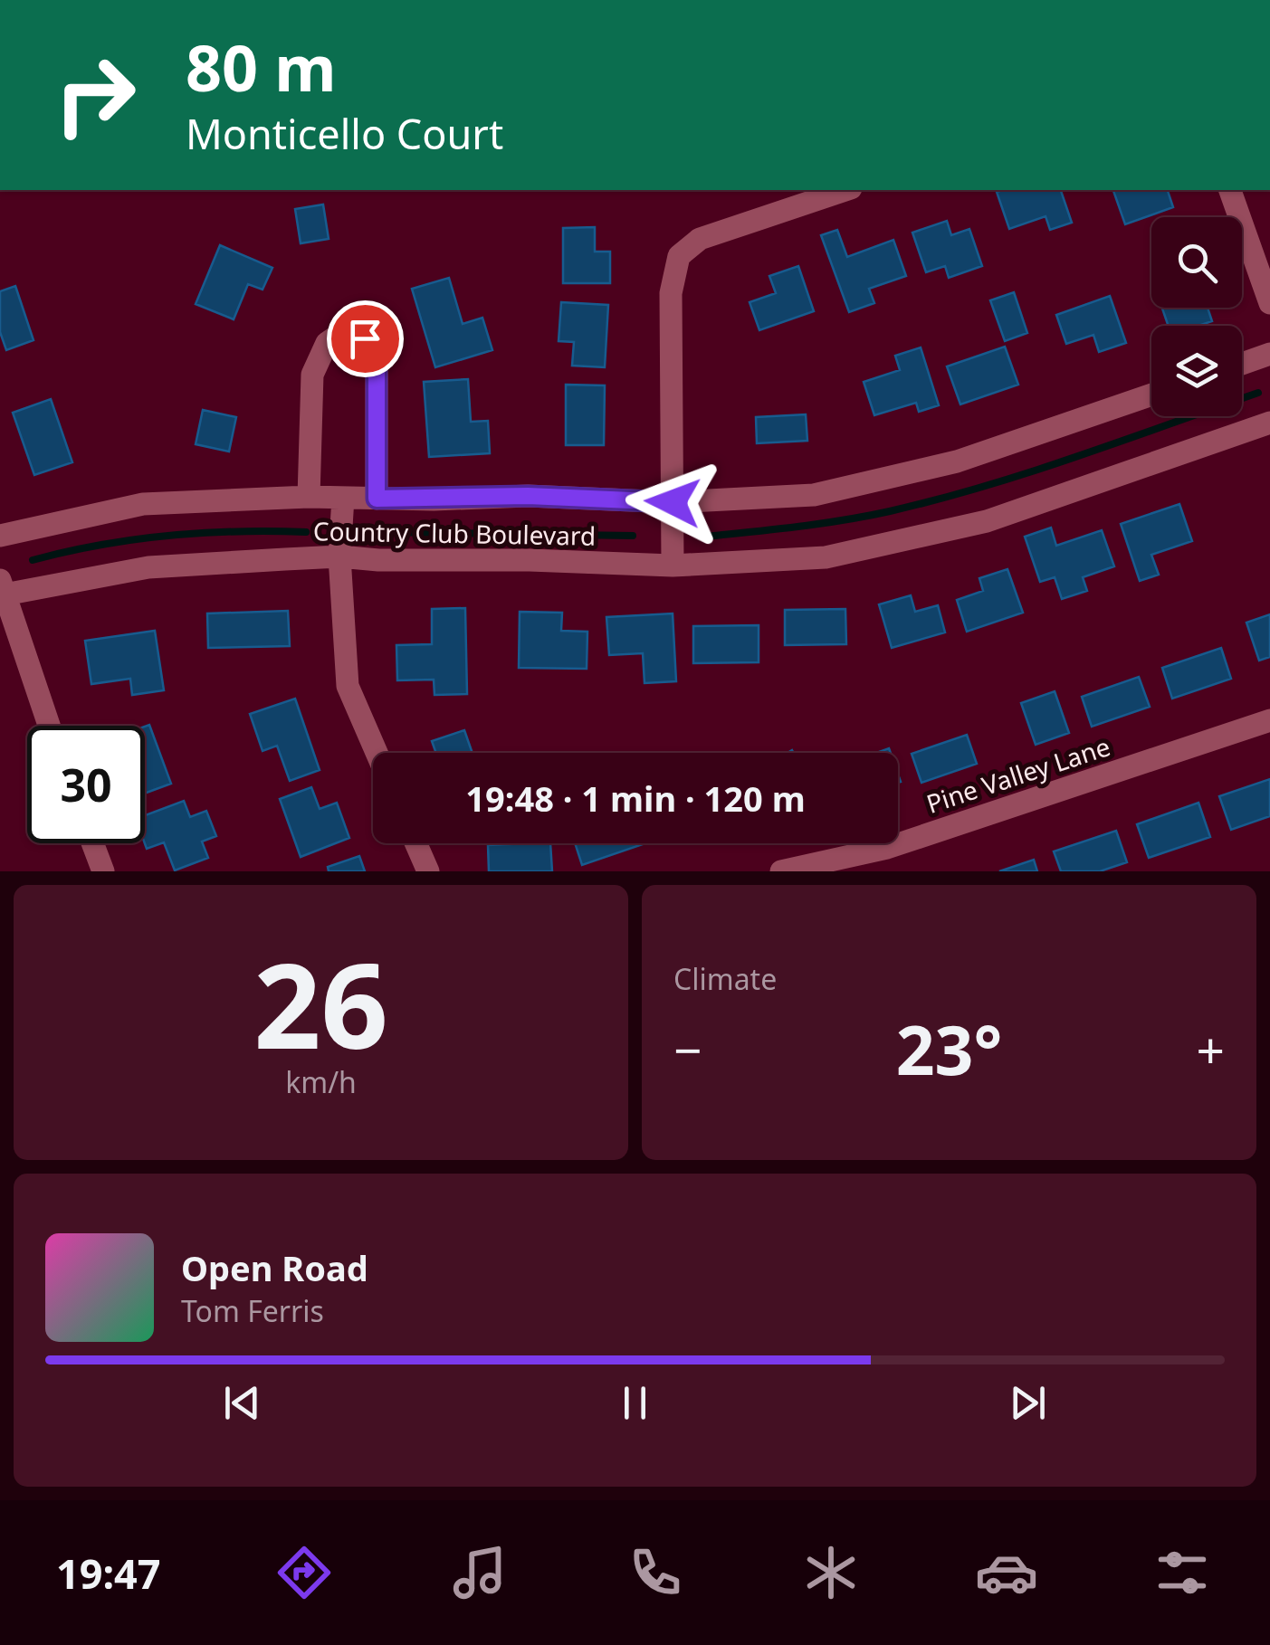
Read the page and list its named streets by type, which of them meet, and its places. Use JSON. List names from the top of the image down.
{
  "streets": {
    "street": ["Country Club Boulevard", "Pine Valley Lane"]
  },
  "page": {
    "turn": ["80 m", "Monticello Court"],
    "limit": "30",
    "trip": "19:48 · 1 min · 120 m",
    "tile": [
      ["26", "km/h"],
      "Climate"
    ],
    "heat": ["−", "23°", "+"],
    "song": ["Open Road", "Tom Ferris"],
    "tabs": "19:47"
  }
}
